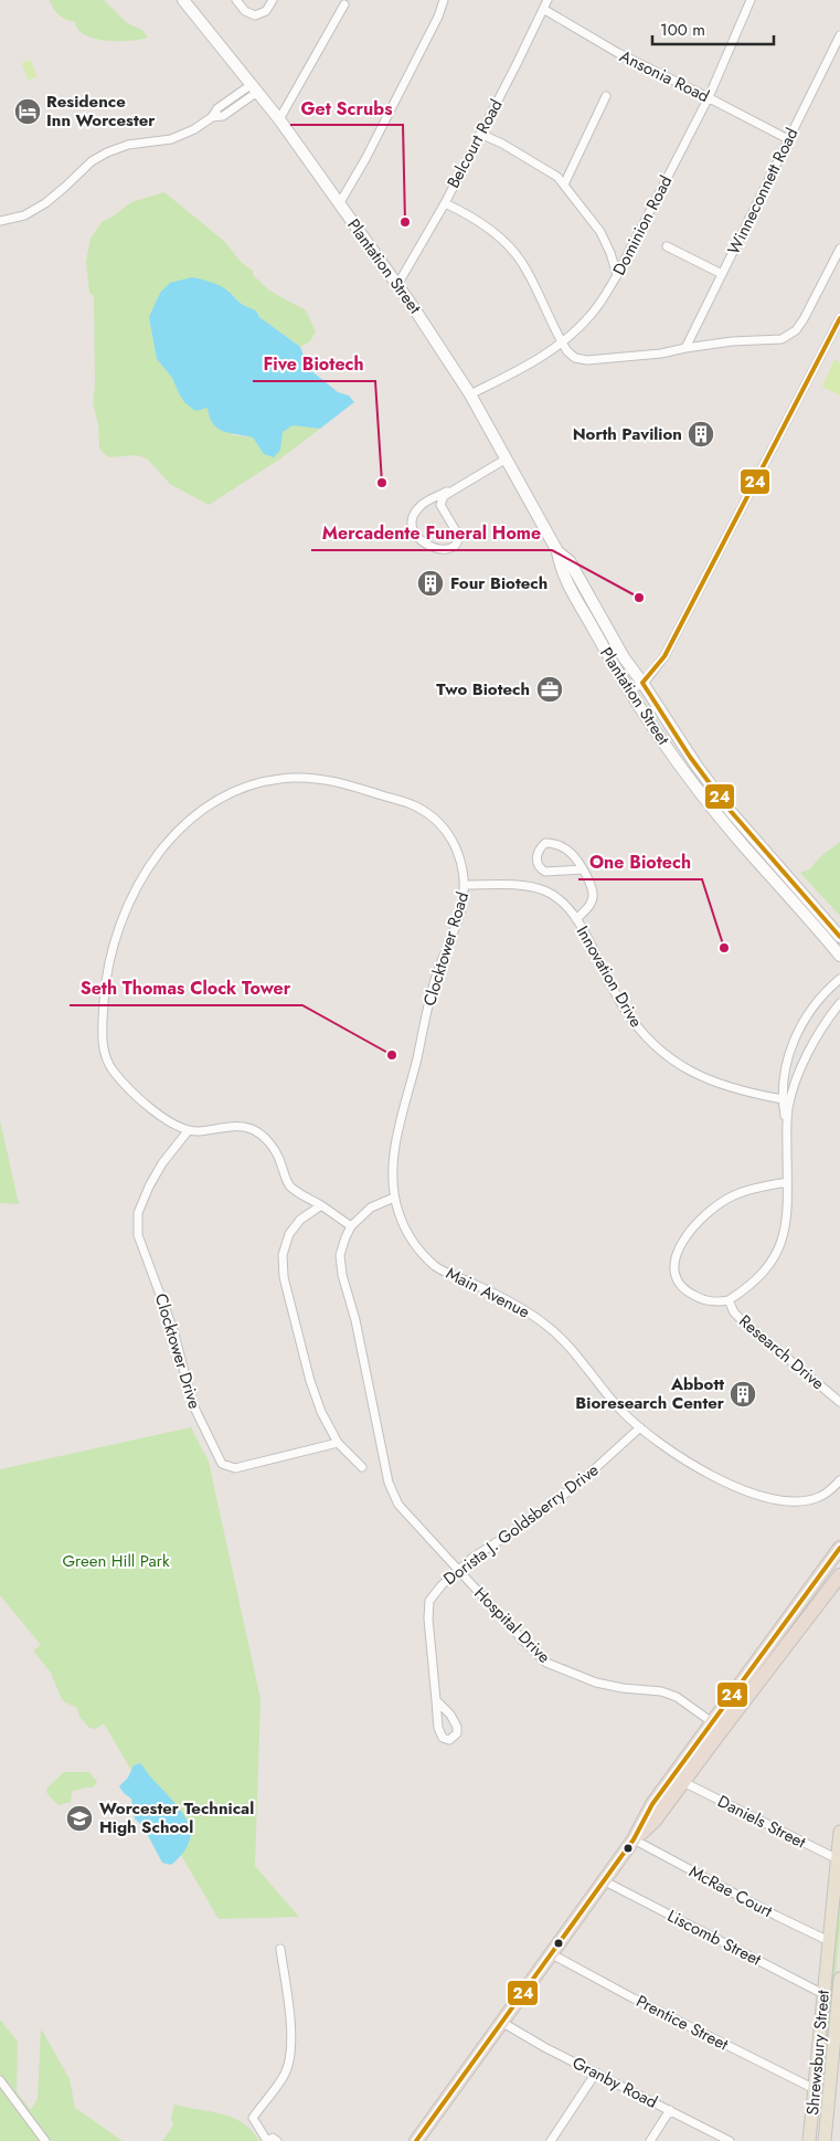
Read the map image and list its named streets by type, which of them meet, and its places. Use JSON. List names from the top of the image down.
{
  "streets": {
    "main road": ["Plantation Street", "Shrewsbury Street"],
    "street": [
      "Ansonia Road",
      "Belcourt Road",
      "Winneconnett Road",
      "Dominion Road",
      "Clocktower Road",
      "Innovation Drive",
      "Main Avenue",
      "Clocktower Drive",
      "Research Drive",
      "Dorista J. Goldsberry Drive",
      "Hospital Drive",
      "Daniels Street",
      "McRae Court",
      "Liscomb Street",
      "Prentice Street",
      "Granby Road"
    ]
  },
  "crossings": [
    ["Ansonia Road", "Belcourt Road"],
    ["Ansonia Road", "Winneconnett Road"],
    ["Ansonia Road", "Dominion Road"],
    ["Belcourt Road", "Plantation Street"],
    ["Dominion Road", "Plantation Street"],
    ["Clocktower Road", "Innovation Drive"],
    ["Clocktower Road", "Main Avenue"],
    ["Clocktower Road", "Clocktower Drive"],
    ["Innovation Drive", "Research Drive"],
    ["Main Avenue", "Dorista J. Goldsberry Drive"],
    ["Dorista J. Goldsberry Drive", "Hospital Drive"],
    ["Daniels Street", "Shrewsbury Street"],
    ["McRae Court", "Shrewsbury Street"],
    ["Liscomb Street", "Shrewsbury Street"],
    ["Prentice Street", "Shrewsbury Street"]
  ],
  "parks": ["Green Hill Park"],
  "places": {
    "hotel": ["Residence Inn Worcester"],
    "other": [
      "Get Scrubs",
      "Five Biotech",
      "Mercadente Funeral Home",
      "One Biotech",
      "Seth Thomas Clock Tower"
    ],
    "building": ["North Pavilion", "Four Biotech", "Abbott Bioresearch Center"],
    "office": ["Two Biotech"],
    "school or university": ["Worcester Technical High School"]
  },
  "lines": ["transit line 24"],
  "scale_bar": "100 m"
}
